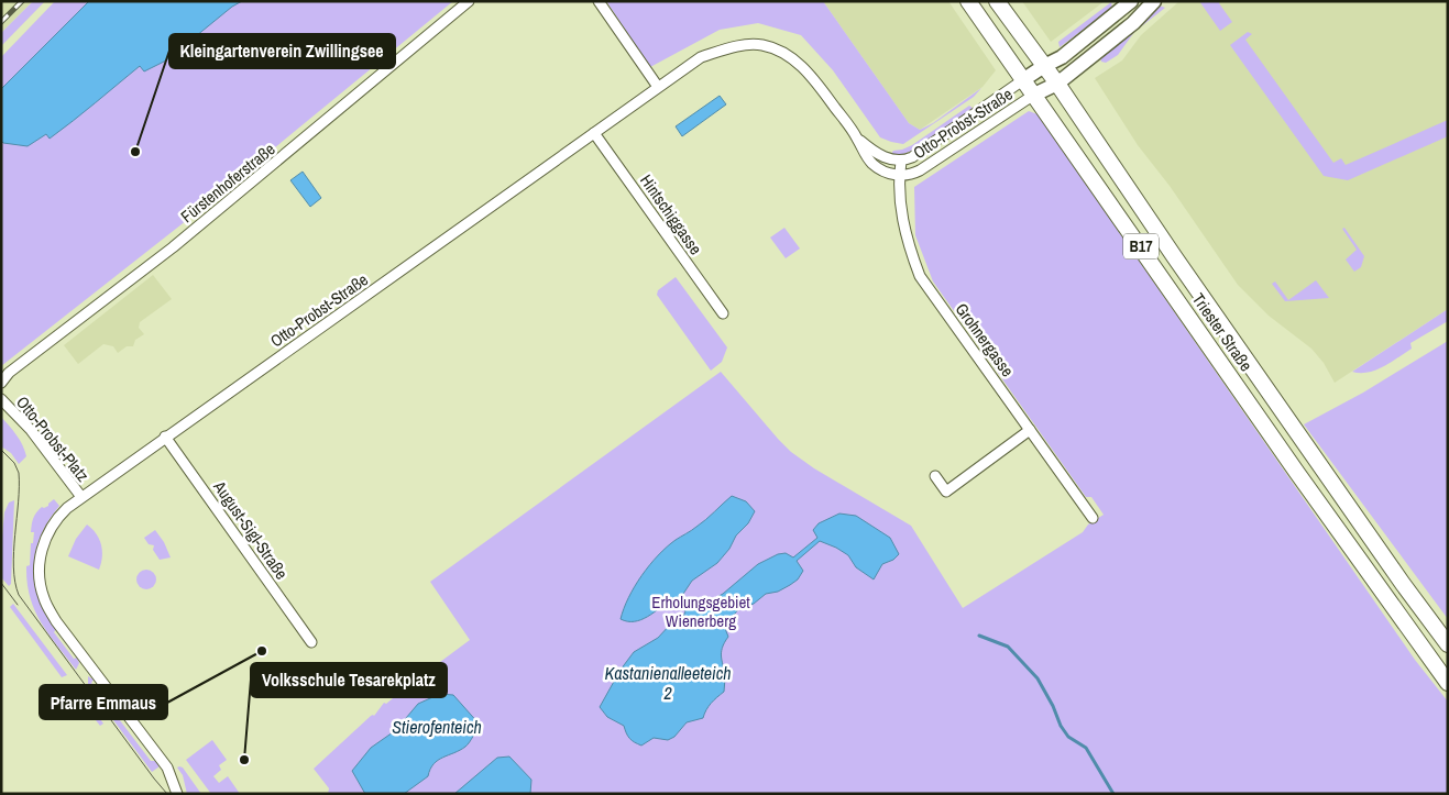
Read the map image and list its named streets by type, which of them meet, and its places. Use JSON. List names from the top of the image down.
{
  "streets": {
    "main road": ["B17", "Triester Straße"],
    "street": [
      "Otto-Probst-Straße",
      "Fürstenhoferstraße",
      "Hintschiggasse",
      "Grohnergasse",
      "Otto-Probst-Platz",
      "August-Sigl-Straße"
    ]
  },
  "crossings": [
    ["Otto-Probst-Straße", "Hintschiggasse"],
    ["Otto-Probst-Straße", "Triester Straße"],
    ["Otto-Probst-Straße", "Grohnergasse"],
    ["Otto-Probst-Straße", "Otto-Probst-Platz"],
    ["Otto-Probst-Straße", "August-Sigl-Straße"]
  ],
  "water": ["Kastanienalleeteich 2", "Stierofenteich"],
  "parks": ["Erholungsgebiet Wienerberg"],
  "places": ["Kleingartenverein Zwillingsee", "Pfarre Emmaus", "Volksschule Tesarekplatz"]
}
